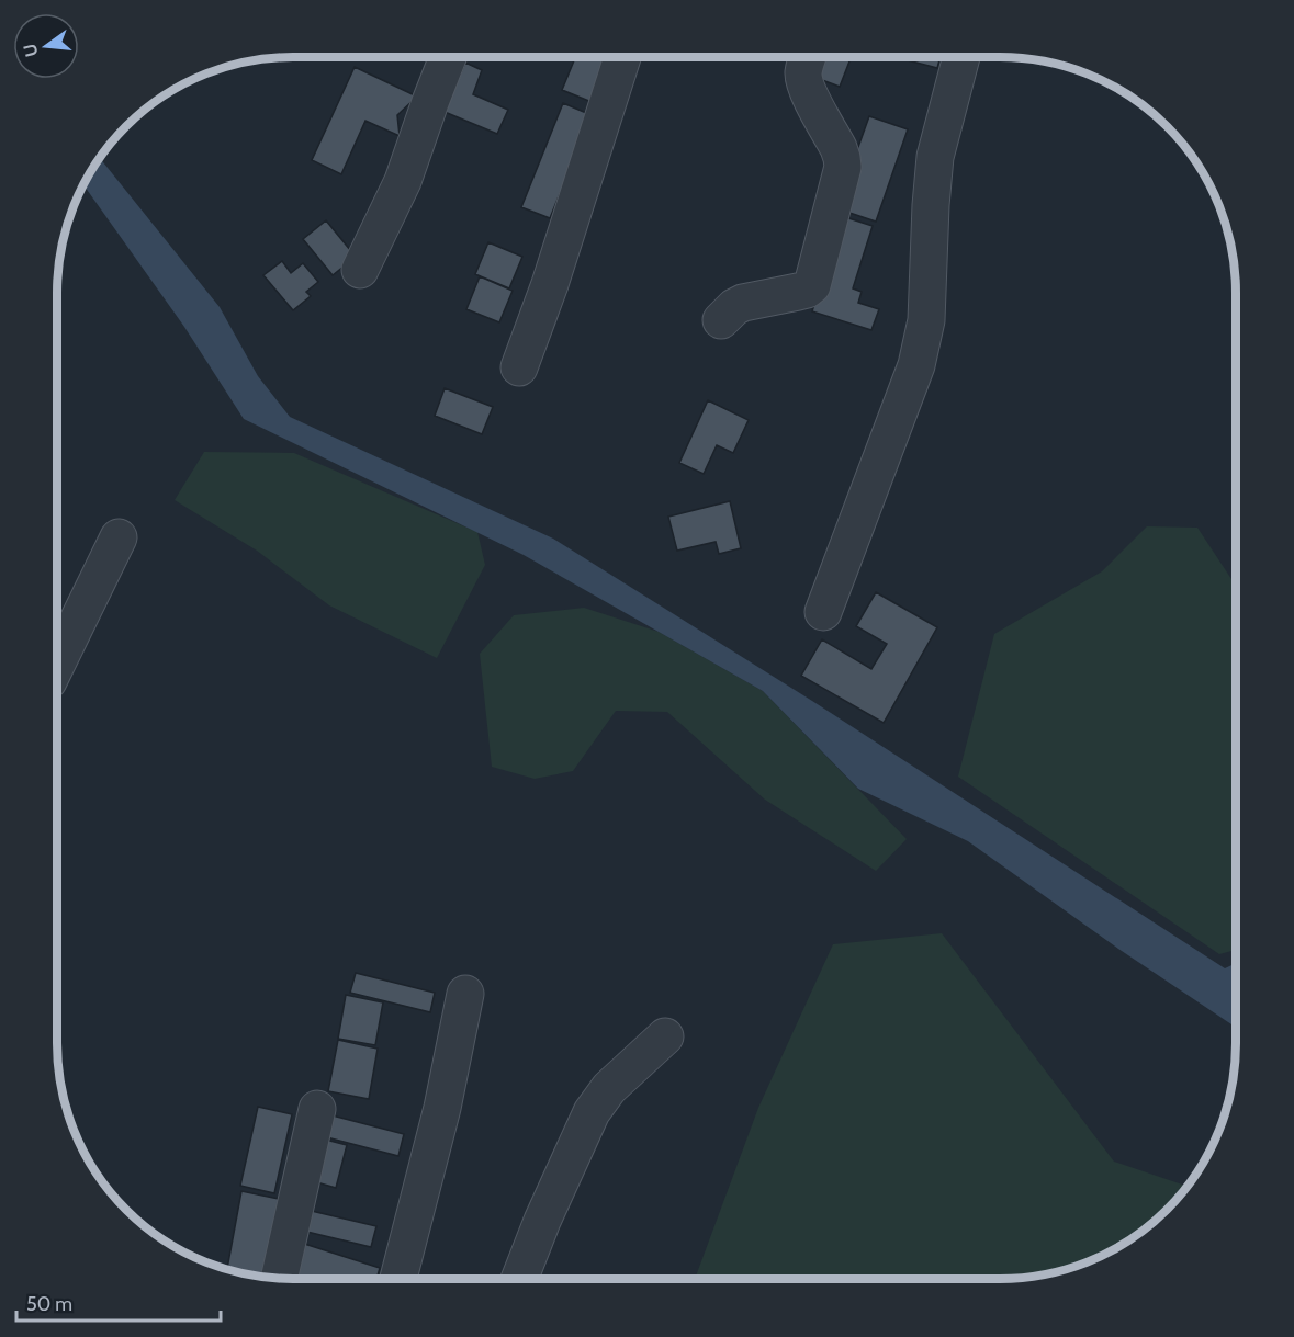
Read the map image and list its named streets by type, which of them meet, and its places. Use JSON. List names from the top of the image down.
{
  "scale_bar": "50 m",
  "north": "left"
}
